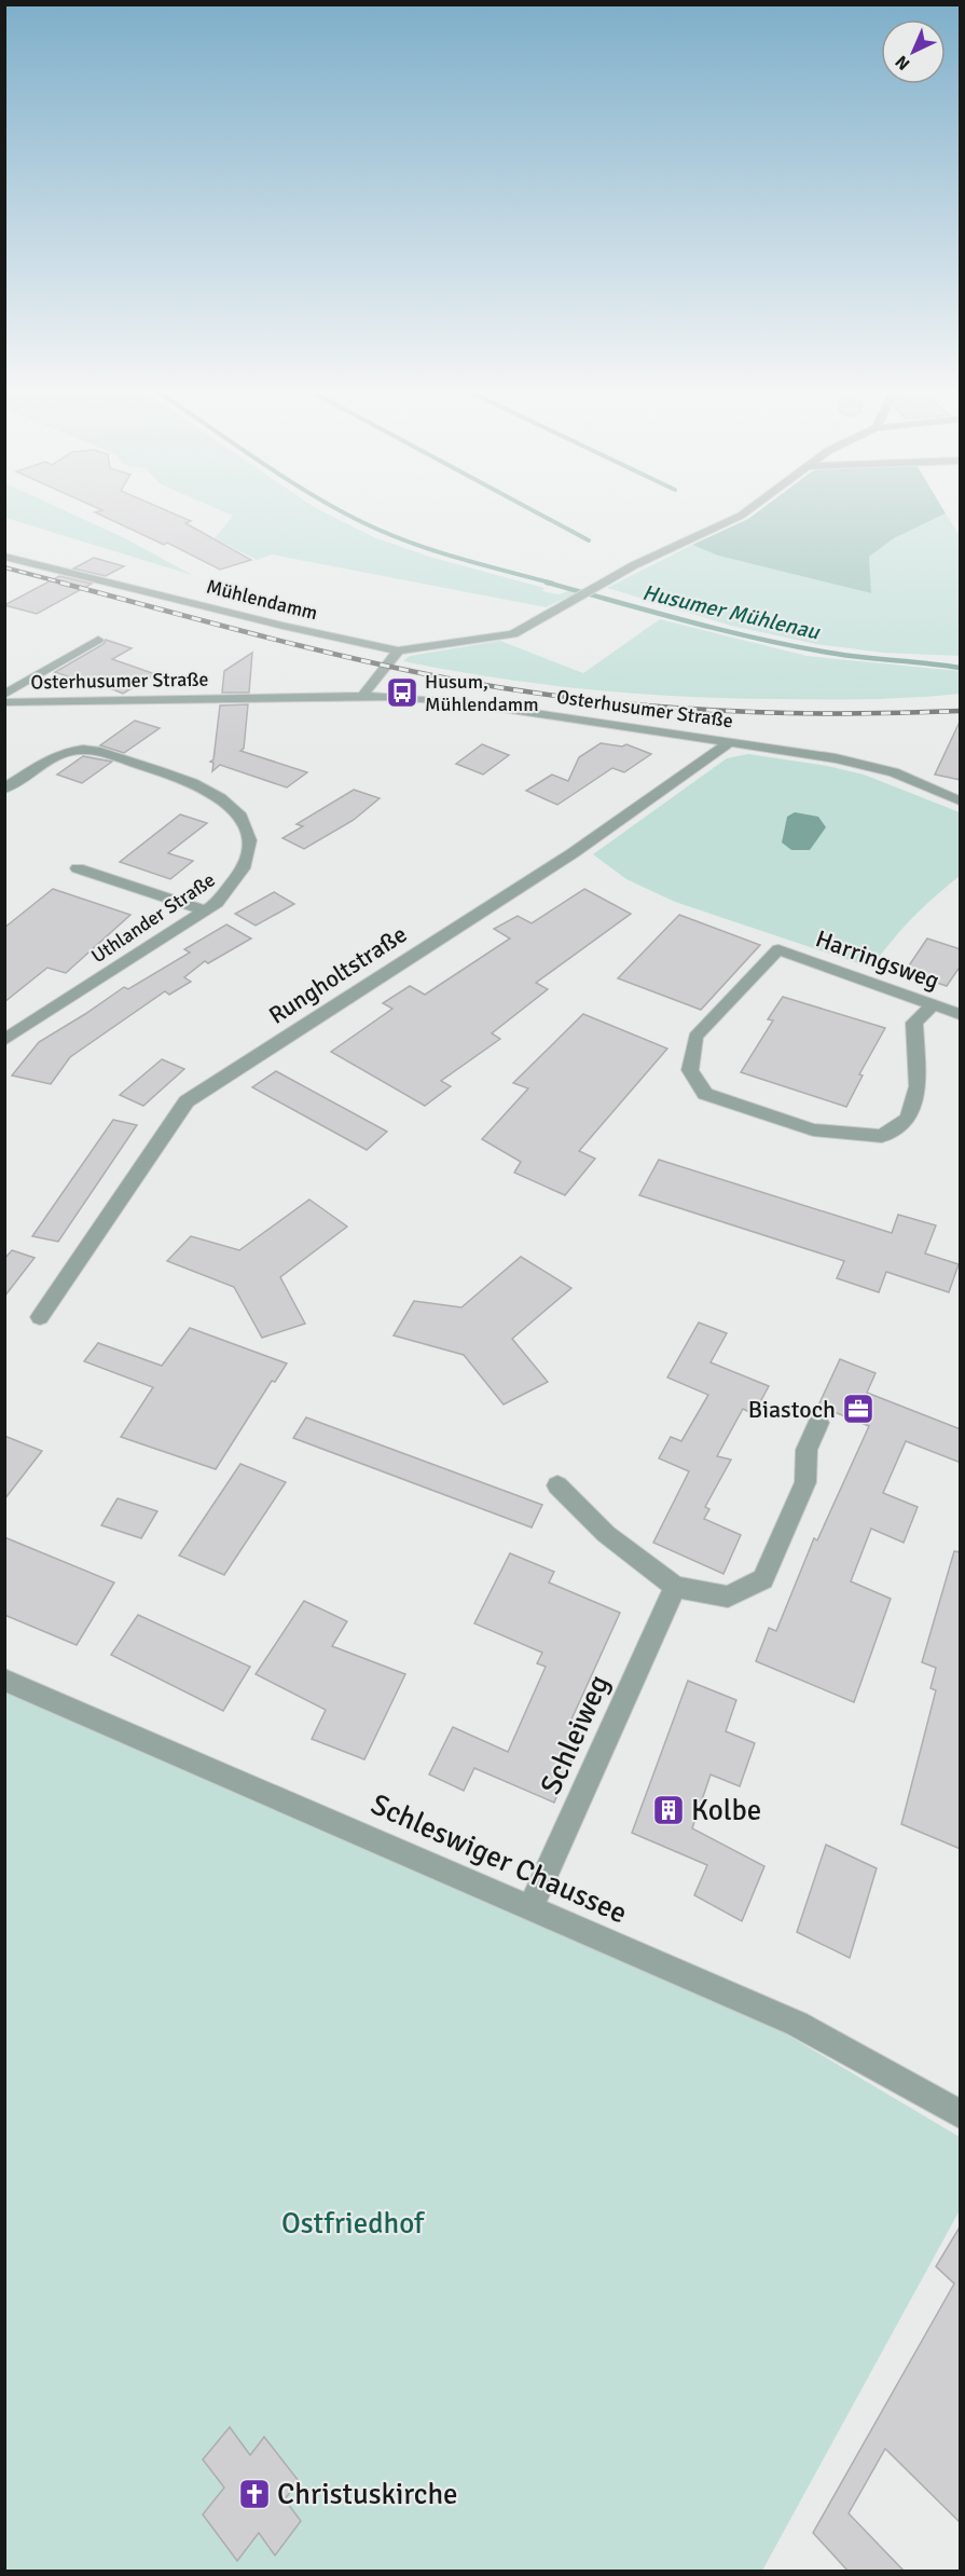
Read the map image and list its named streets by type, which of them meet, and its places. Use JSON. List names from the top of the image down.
{
  "streets": {
    "street": [
      "Mühlendamm",
      "Osterhusumer Straße",
      "Uthlander Straße",
      "Harringsweg",
      "Rungholtstraße",
      "Schleiweg",
      "Schleswiger Chaussee"
    ]
  },
  "crossings": [
    ["Osterhusumer Straße", "Rungholtstraße"],
    ["Schleiweg", "Schleswiger Chaussee"]
  ],
  "water": ["Husumer Mühlenau"],
  "parks": ["Ostfriedhof"],
  "places": {
    "bus stop": ["Husum, Mühlendamm"],
    "office": ["Biastoch"],
    "building": ["Kolbe"],
    "church": ["Christuskirche"]
  },
  "north": "bottom left"
}
